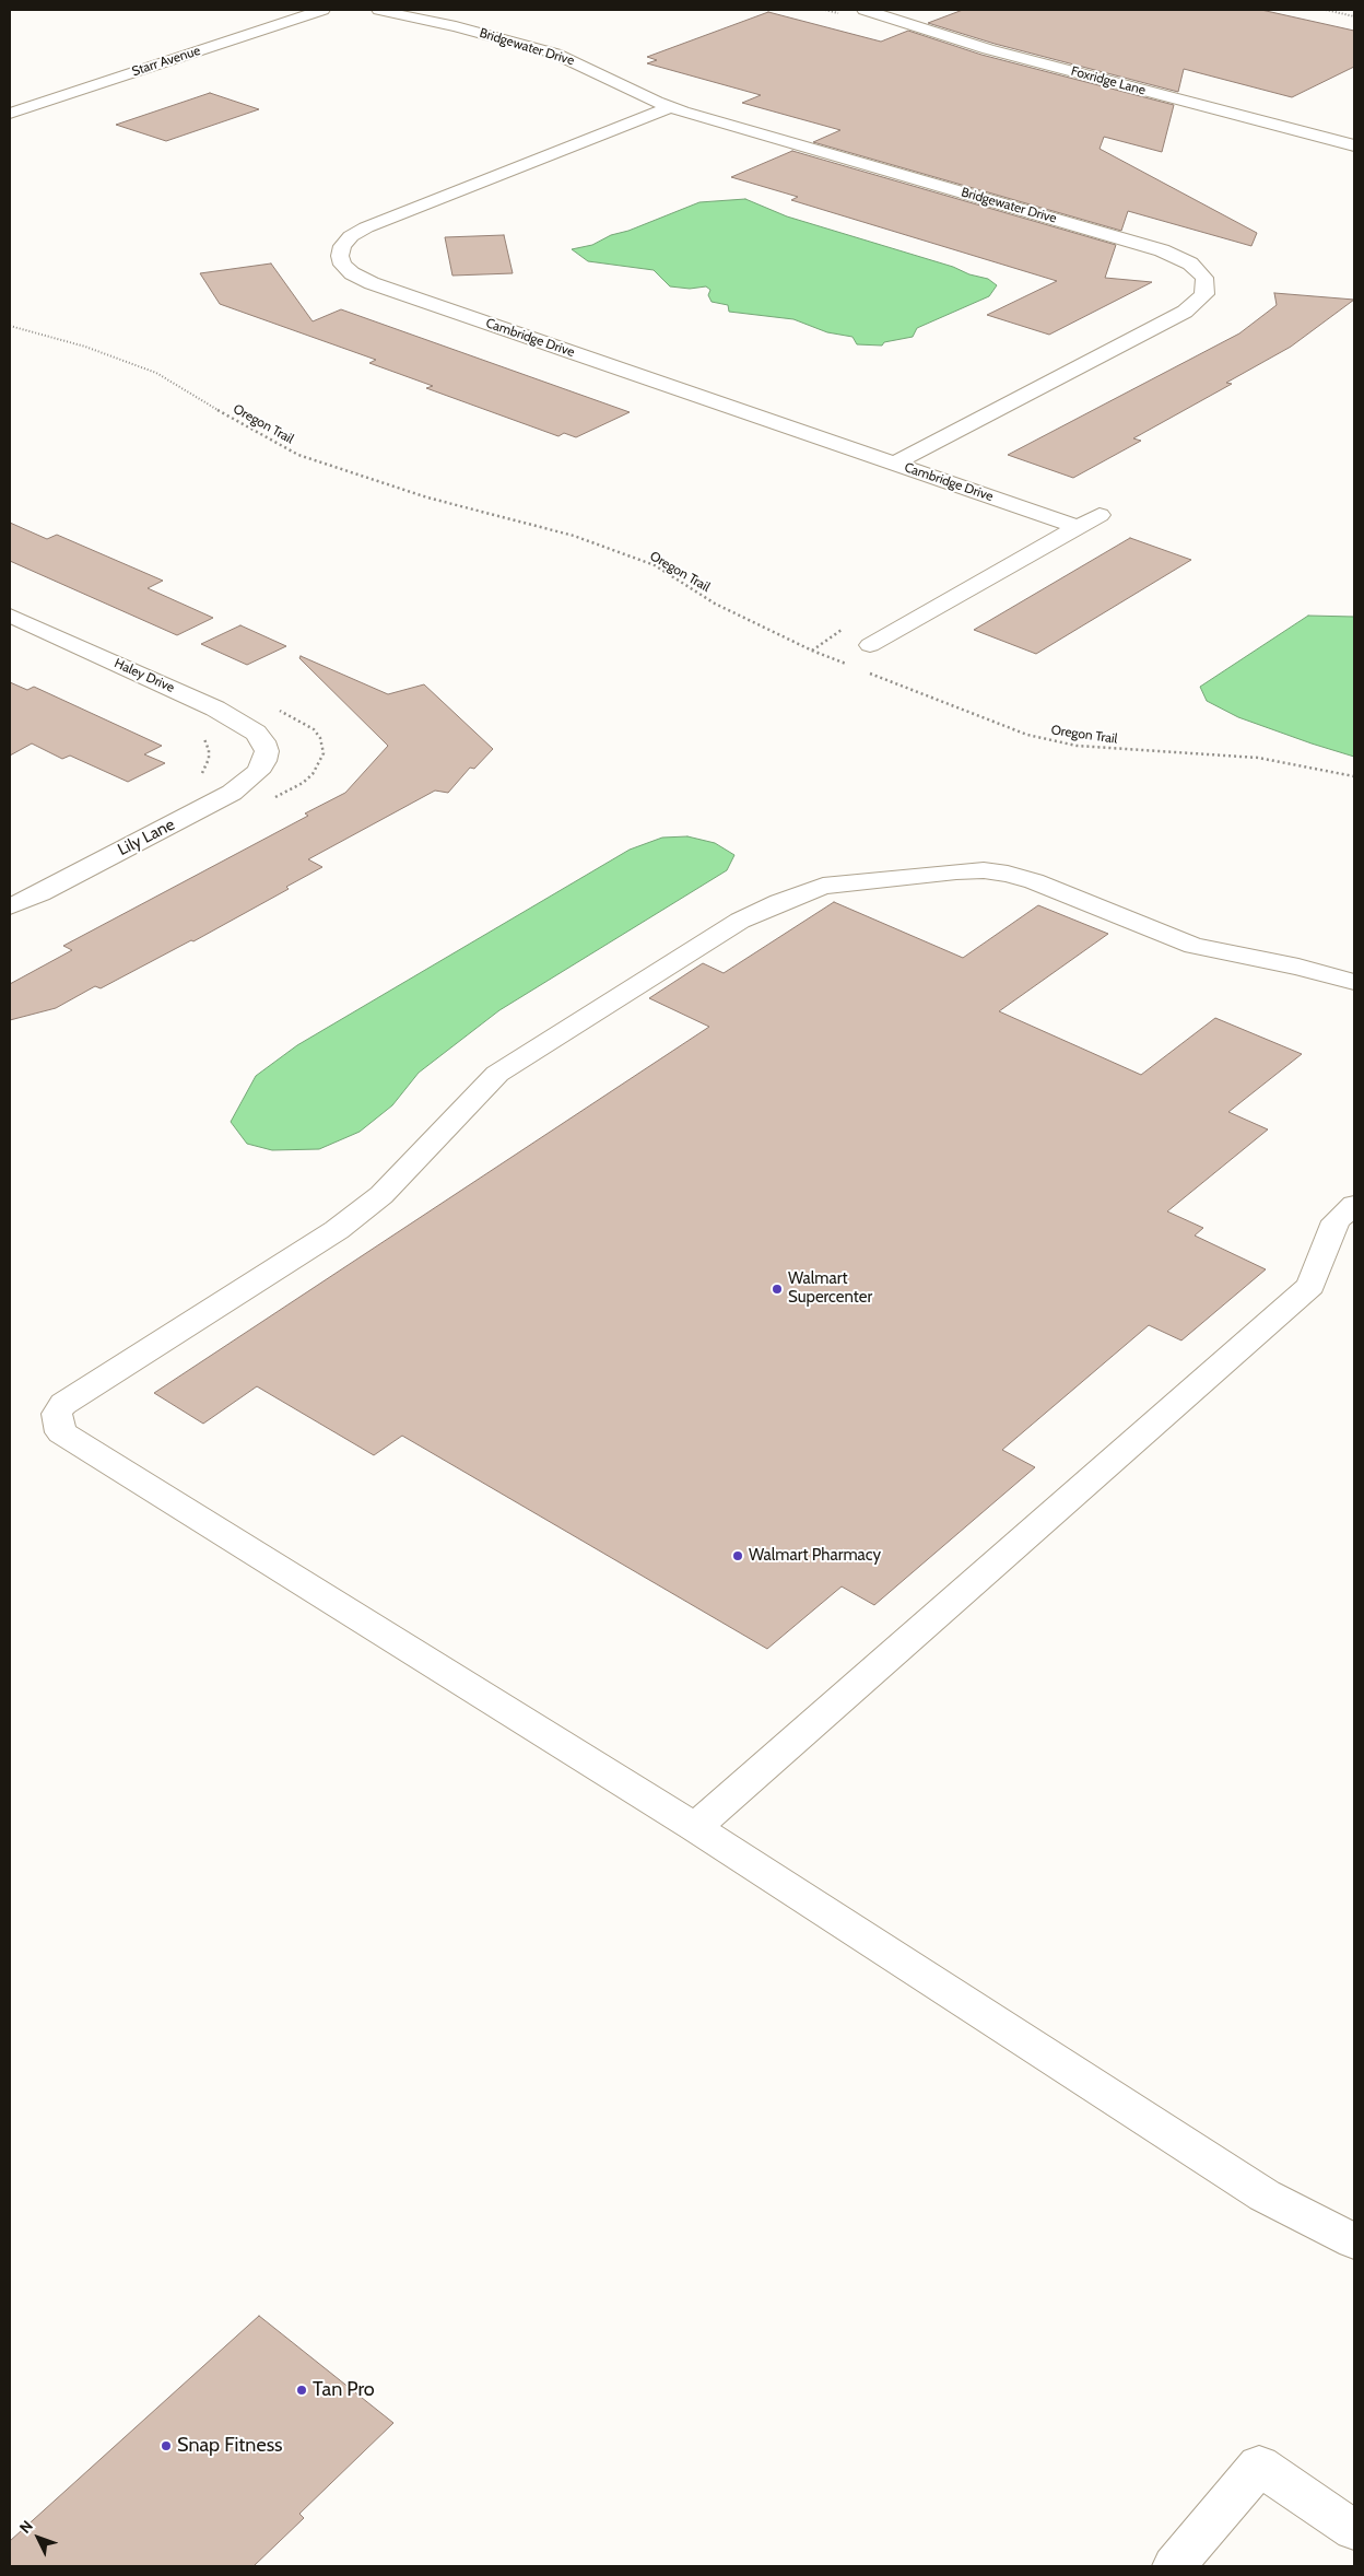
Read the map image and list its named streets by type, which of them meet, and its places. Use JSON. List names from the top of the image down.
{
  "streets": {
    "street": [
      "Bridgewater Drive",
      "Starr Avenue",
      "Foxridge Lane",
      "Cambridge Drive",
      "Haley Drive",
      "Lily Lane"
    ],
    "path": ["Oregon Trail"]
  },
  "crossings": [
    ["Bridgewater Drive", "Cambridge Drive"],
    ["Haley Drive", "Lily Lane"]
  ],
  "places": [
    "Walmart Supercenter",
    "Walmart Pharmacy",
    "Tan Pro",
    "Snap Fitness"
  ],
  "north": "top left"
}
